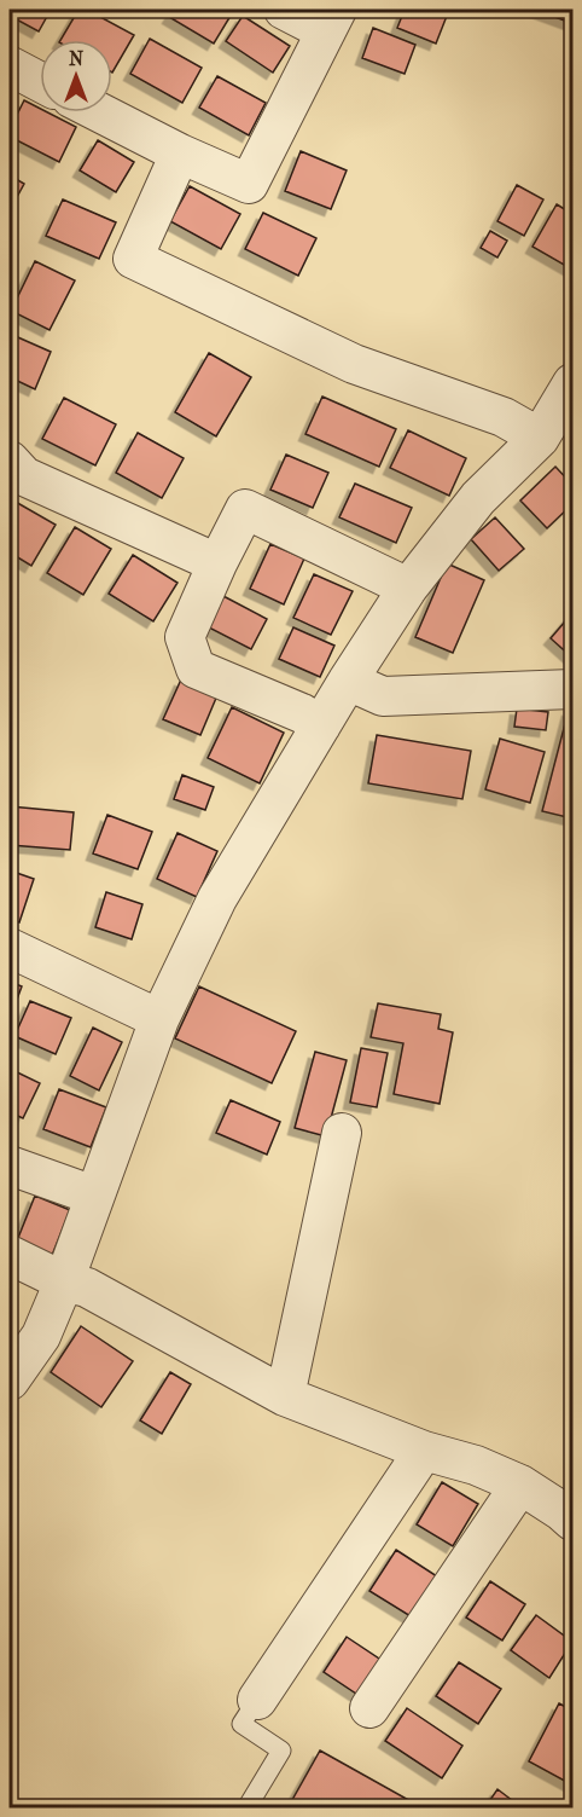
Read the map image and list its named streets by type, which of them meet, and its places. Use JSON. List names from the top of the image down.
{
  "north": "top"
}
